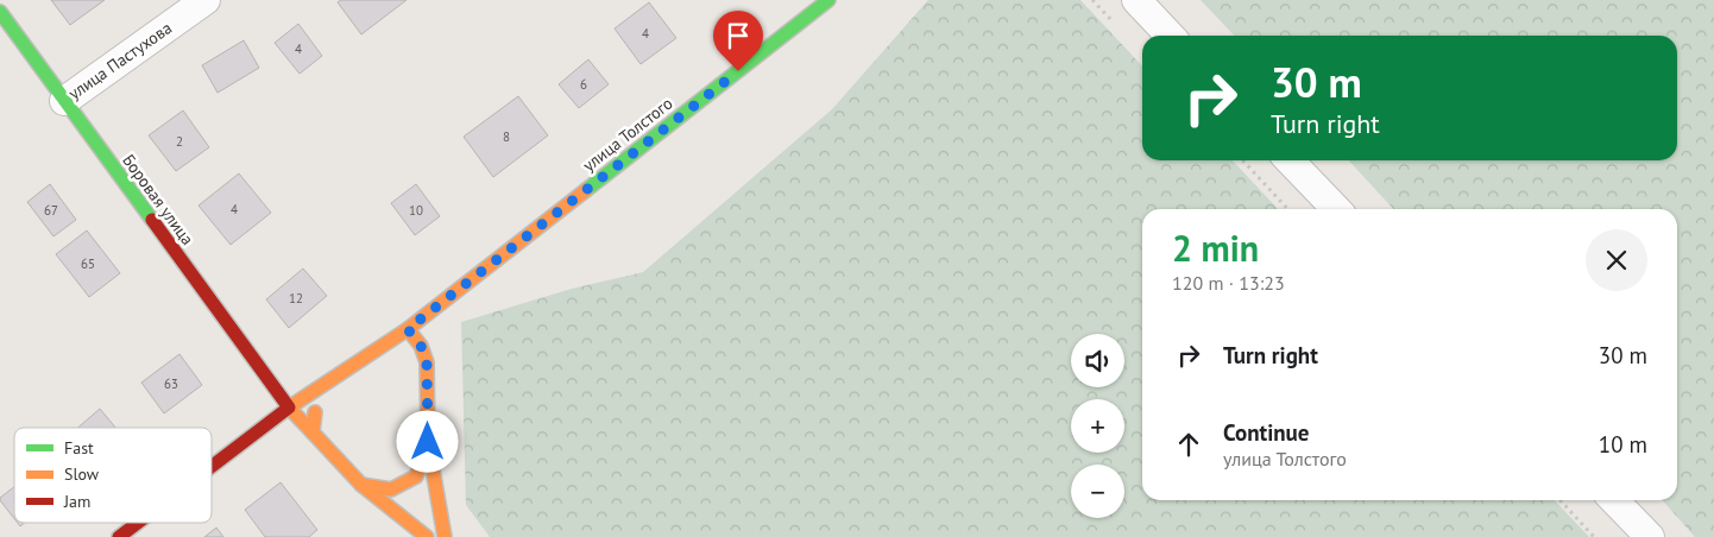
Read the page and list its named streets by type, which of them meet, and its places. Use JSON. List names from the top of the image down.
{
  "streets": {
    "street": ["улица Пастухова", "улица Толстого", "Боровая улица"]
  },
  "crossings": [
    ["улица Пастухова", "Боровая улица"],
    ["улица Толстого", "Боровая улица"]
  ],
  "house_numbers": [
    "4",
    "4",
    "6",
    "8",
    "2",
    "4",
    "67",
    "10",
    "65",
    "12",
    "63"
  ],
  "legend": ["Fast", "Slow", "Jam"],
  "page": {
    "turn": ["30 m", "Turn right"],
    "heading": ["2 min", "120 m · 13:23"],
    "list": [
      {
        "name": "Turn right",
        "value": "30 m"
      },
      {
        "name": "Continue",
        "note": "улица Толстого",
        "value": "10 m"
      }
    ],
    "map_buttons": ["+", "−"]
  }
}
